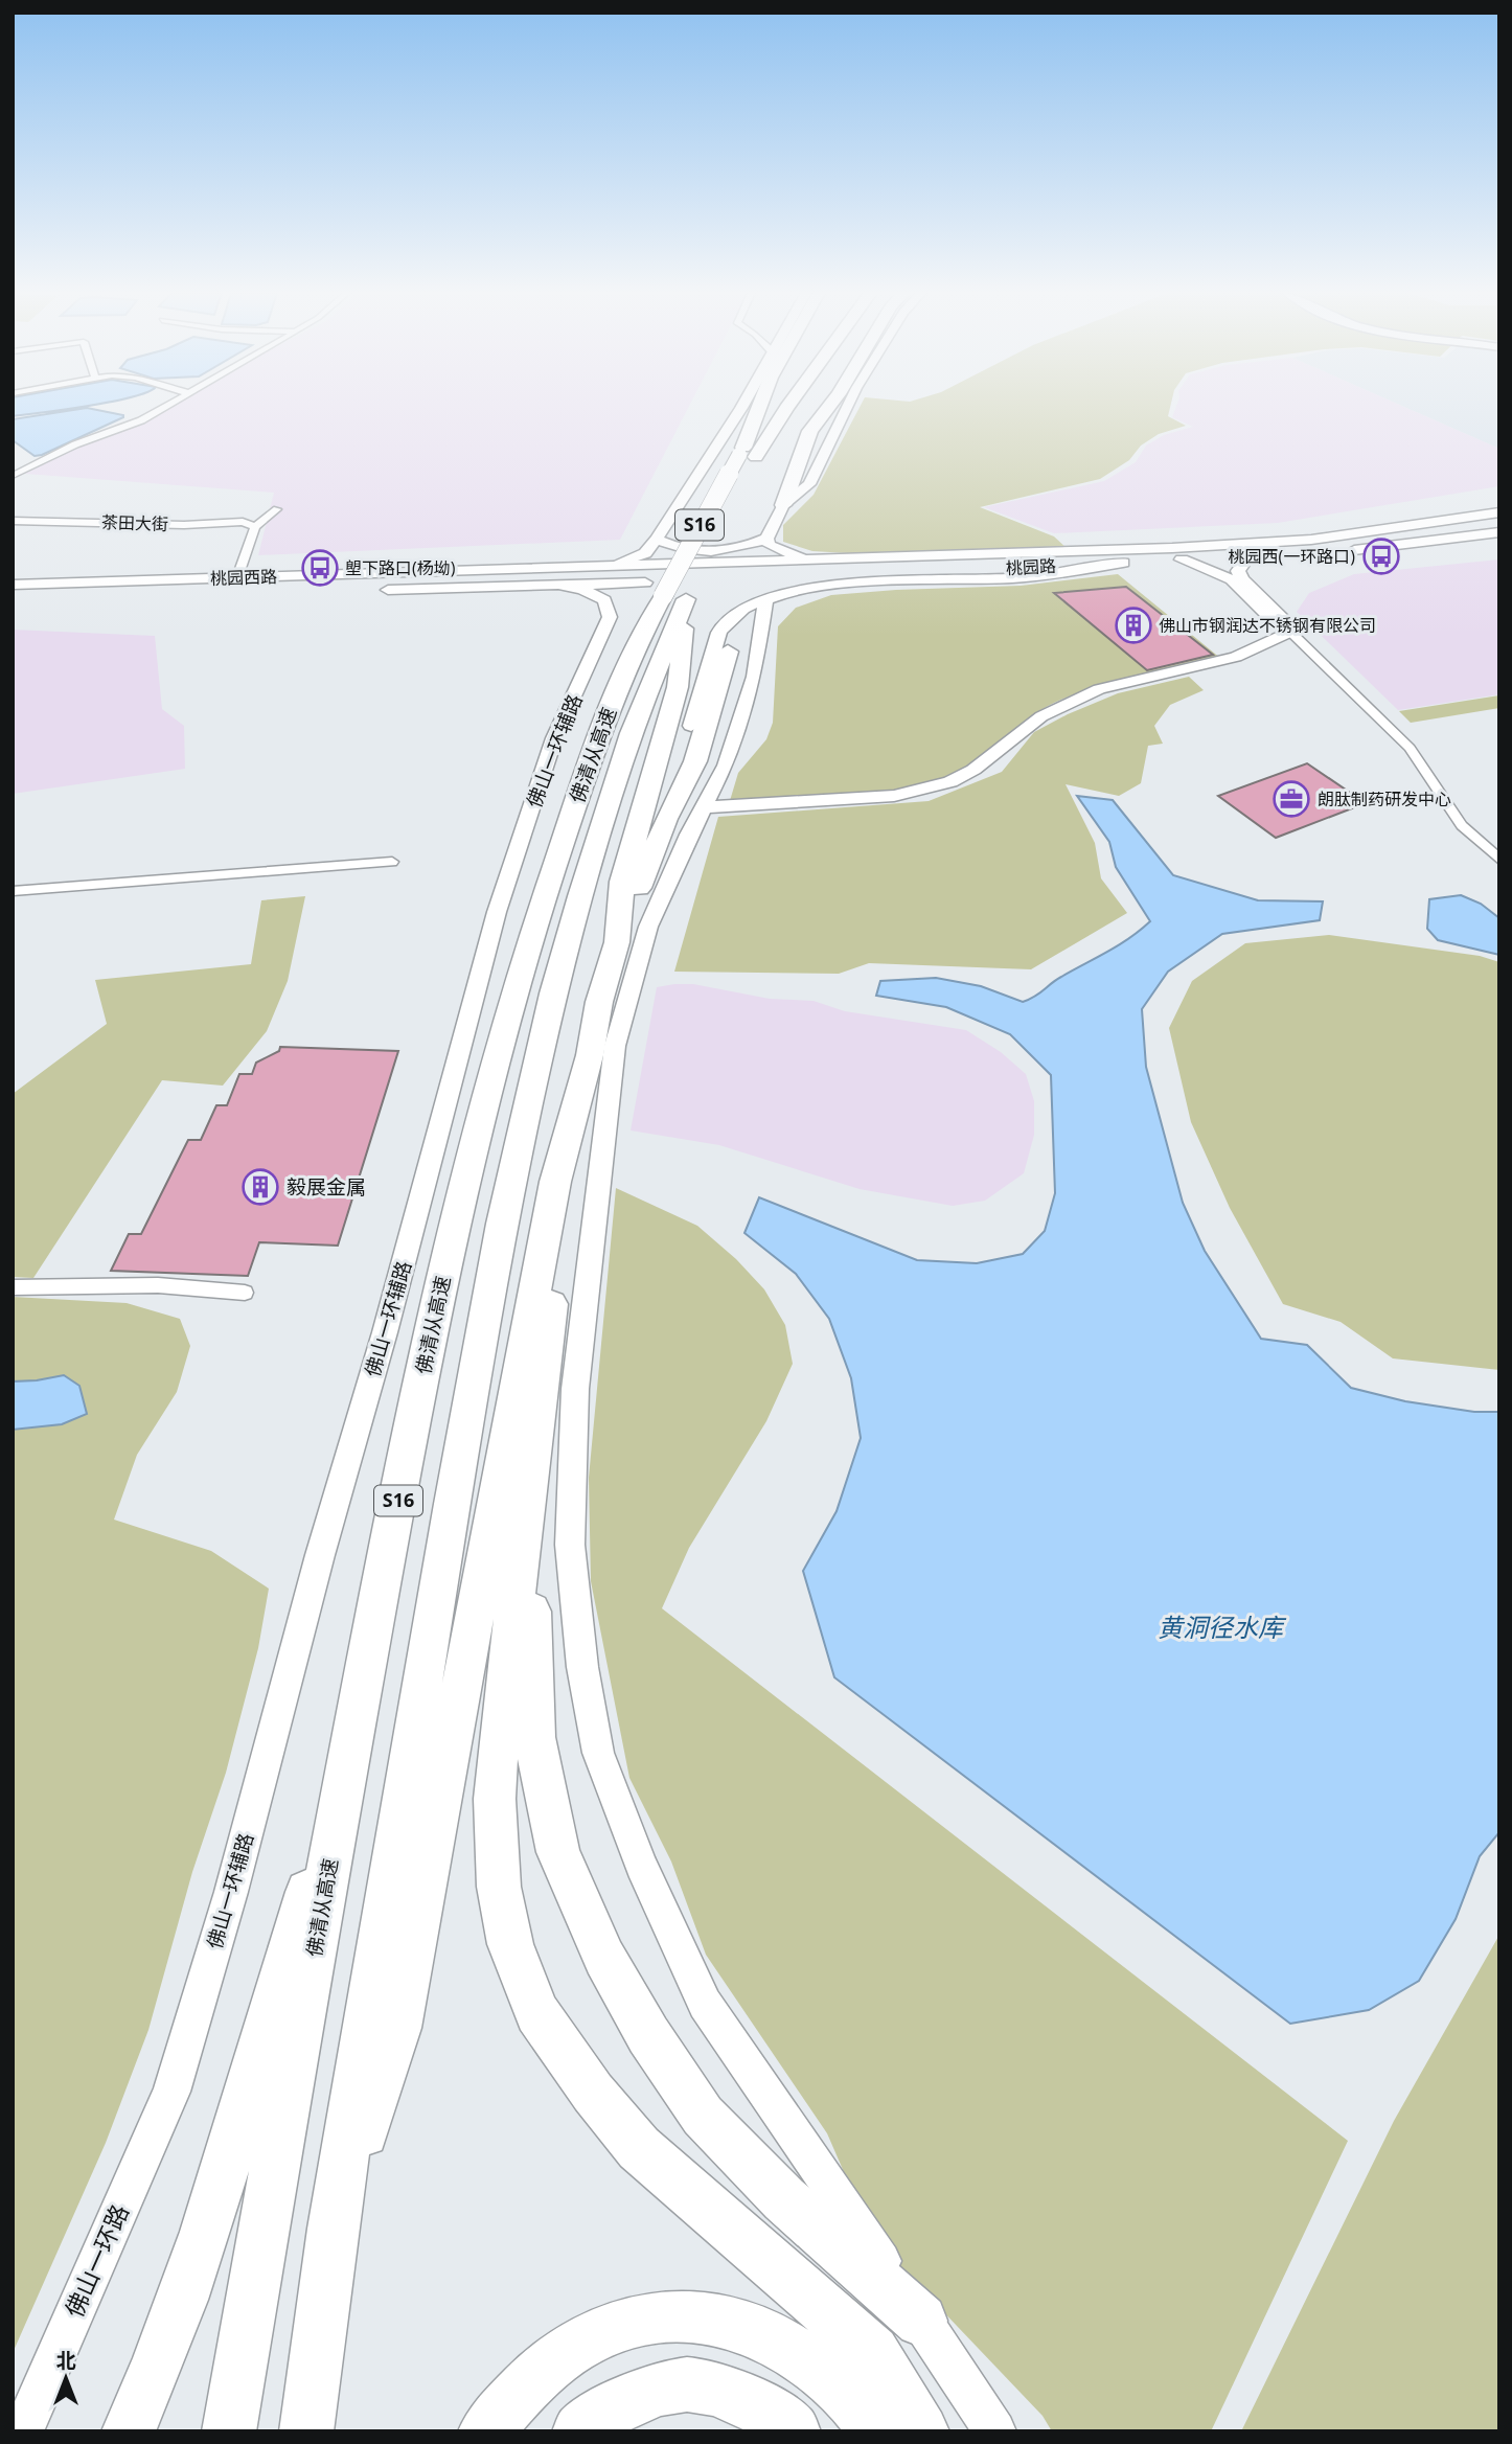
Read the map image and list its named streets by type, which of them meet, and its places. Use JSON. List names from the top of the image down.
{
  "streets": {
    "highway": ["S16", "佛清从高速"],
    "main road": [
      "桃园路",
      "桃园西路",
      "佛山一环辅路",
      "佛山一环路"
    ],
    "street": ["茶田大街"]
  },
  "crossings": [
    ["桃园路", "桃园西路"],
    ["佛山一环辅路", "佛山一环路"]
  ],
  "water": ["黄洞径水库"],
  "places": {
    "bus stop": ["桃园西(一环路口)", "塱下路口(杨坳)"],
    "building": ["佛山市钢润达不锈钢有限公司", "毅展金属"],
    "office": ["朗肽制药研发中心"]
  },
  "north": "top"
}
